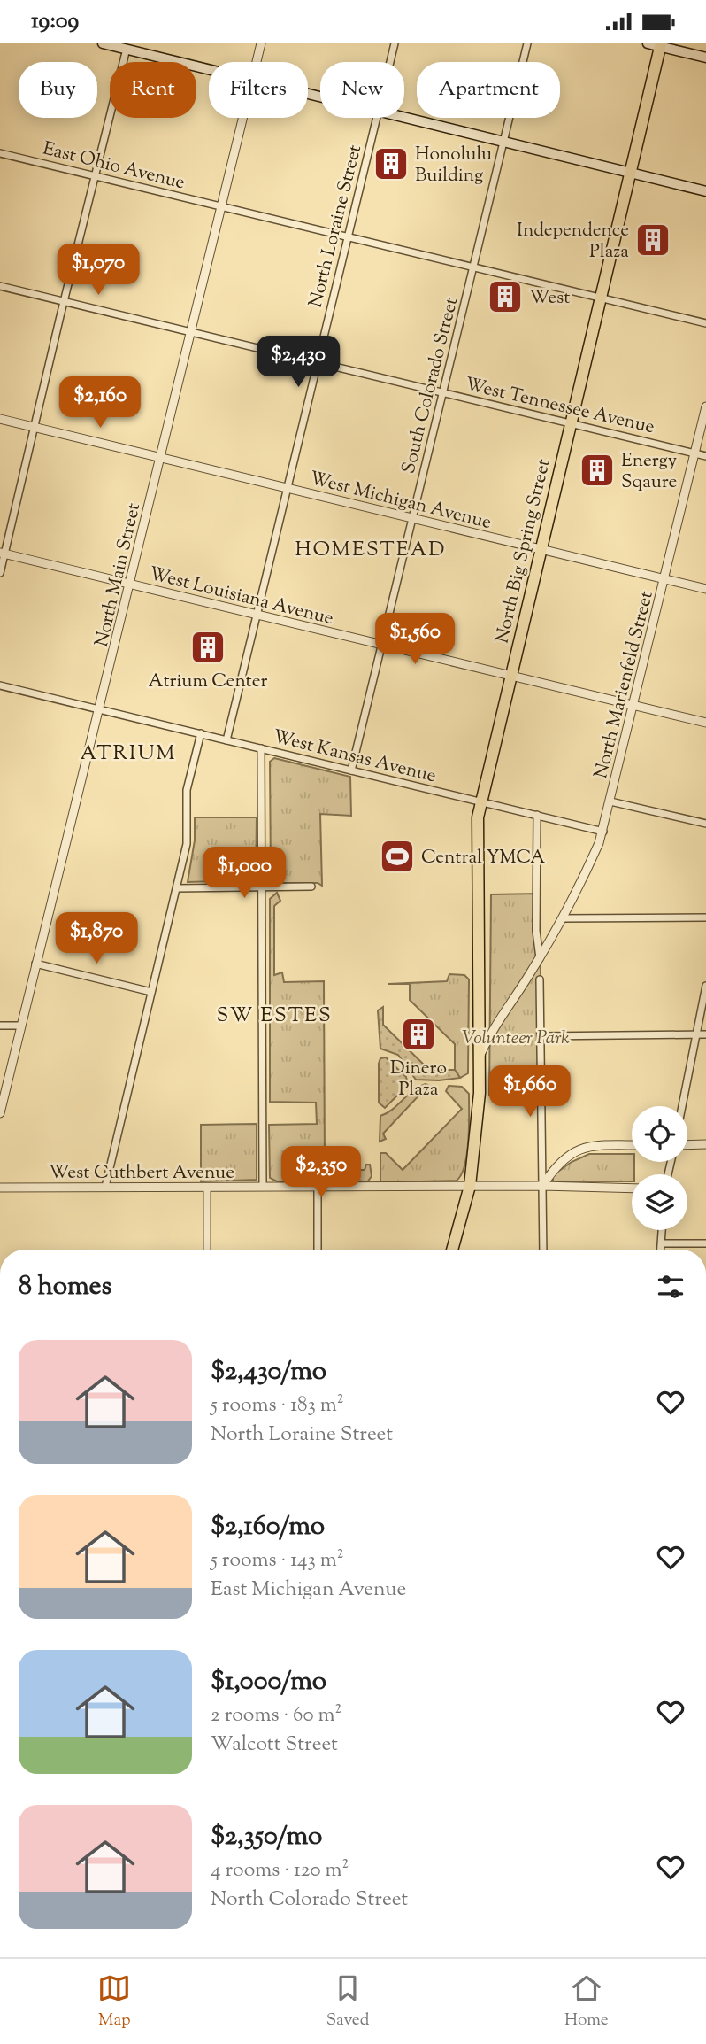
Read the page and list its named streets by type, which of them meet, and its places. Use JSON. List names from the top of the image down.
{
  "streets": {
    "highway": ["North Big Spring Street"],
    "street": [
      "East Ohio Avenue",
      "North Loraine Street",
      "South Colorado Street",
      "West Tennessee Avenue",
      "West Michigan Avenue",
      "North Main Street",
      "West Louisiana Avenue",
      "North Marienfeld Street",
      "West Kansas Avenue",
      "West Cuthbert Avenue"
    ]
  },
  "crossings": [
    ["East Ohio Avenue", "North Loraine Street"],
    ["East Ohio Avenue", "South Colorado Street"],
    ["East Ohio Avenue", "North Big Spring Street"],
    ["East Ohio Avenue", "North Main Street"],
    ["North Loraine Street", "West Tennessee Avenue"],
    ["North Loraine Street", "West Michigan Avenue"],
    ["North Loraine Street", "West Louisiana Avenue"],
    ["North Loraine Street", "West Kansas Avenue"],
    ["South Colorado Street", "West Tennessee Avenue"],
    ["South Colorado Street", "West Michigan Avenue"],
    ["South Colorado Street", "West Louisiana Avenue"],
    ["South Colorado Street", "West Kansas Avenue"],
    ["West Tennessee Avenue", "North Big Spring Street"],
    ["West Tennessee Avenue", "North Main Street"],
    ["West Tennessee Avenue", "North Marienfeld Street"],
    ["West Michigan Avenue", "North Big Spring Street"],
    ["West Michigan Avenue", "North Main Street"],
    ["West Michigan Avenue", "North Marienfeld Street"],
    ["North Big Spring Street", "West Louisiana Avenue"],
    ["North Big Spring Street", "North Marienfeld Street"],
    ["North Big Spring Street", "West Kansas Avenue"],
    ["North Big Spring Street", "West Cuthbert Avenue"],
    ["North Main Street", "West Louisiana Avenue"],
    ["North Main Street", "West Kansas Avenue"],
    ["West Louisiana Avenue", "North Marienfeld Street"],
    ["North Marienfeld Street", "West Kansas Avenue"]
  ],
  "districts": ["HOMESTEAD", "ATRIUM", "SW ESTES"],
  "parks": ["Volunteer Park"],
  "places": {
    "building": [
      "Honolulu Building",
      "Independence Plaza",
      "West",
      "Energy Sqaure",
      "Atrium Center",
      "Dinero Plaza"
    ],
    "sports": ["Central YMCA"]
  },
  "page": {
    "status": "19:09",
    "chip": [
      "Buy",
      "Rent",
      "Filters",
      "New",
      "Apartment"
    ],
    "price": [
      "$1,070",
      "$2,430",
      "$2,160",
      "$1,560",
      "$1,000",
      "$1,870",
      "$1,660",
      "$2,350"
    ],
    "heading": "8 homes",
    "list": [
      {
        "name": "$2,430/mo",
        "note": "5 rooms · 183 m² · North Loraine Street"
      },
      {
        "name": "$2,160/mo",
        "note": "5 rooms · 143 m² · East Michigan Avenue"
      },
      {
        "name": "$1,000/mo",
        "note": "2 rooms · 60 m² · Walcott Street"
      },
      {
        "name": "$2,350/mo",
        "note": "4 rooms · 120 m² · North Colorado Street"
      }
    ],
    "tabs": ["Map", "Saved", "Home"]
  }
}
